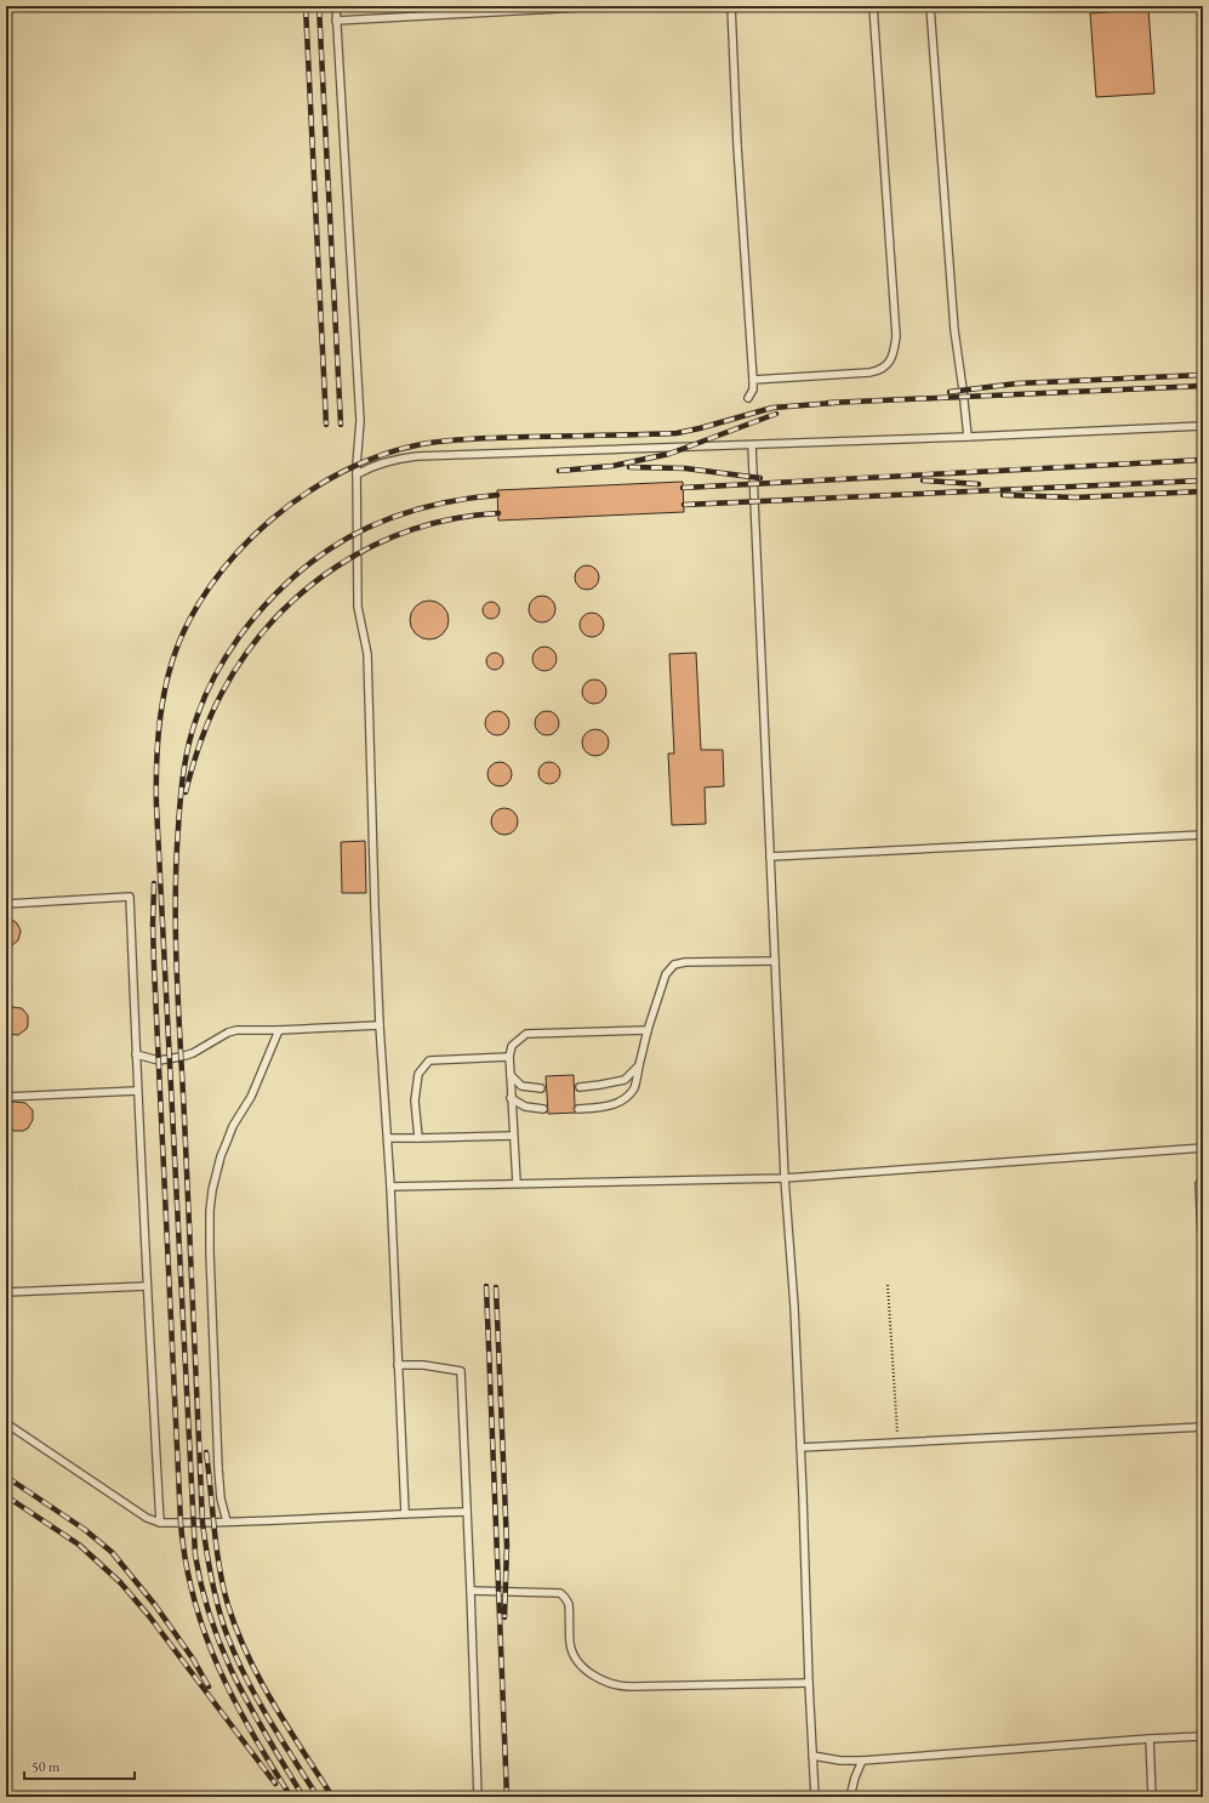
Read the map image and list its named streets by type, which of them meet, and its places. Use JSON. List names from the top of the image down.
{
  "scale_bar": "50 m"
}
